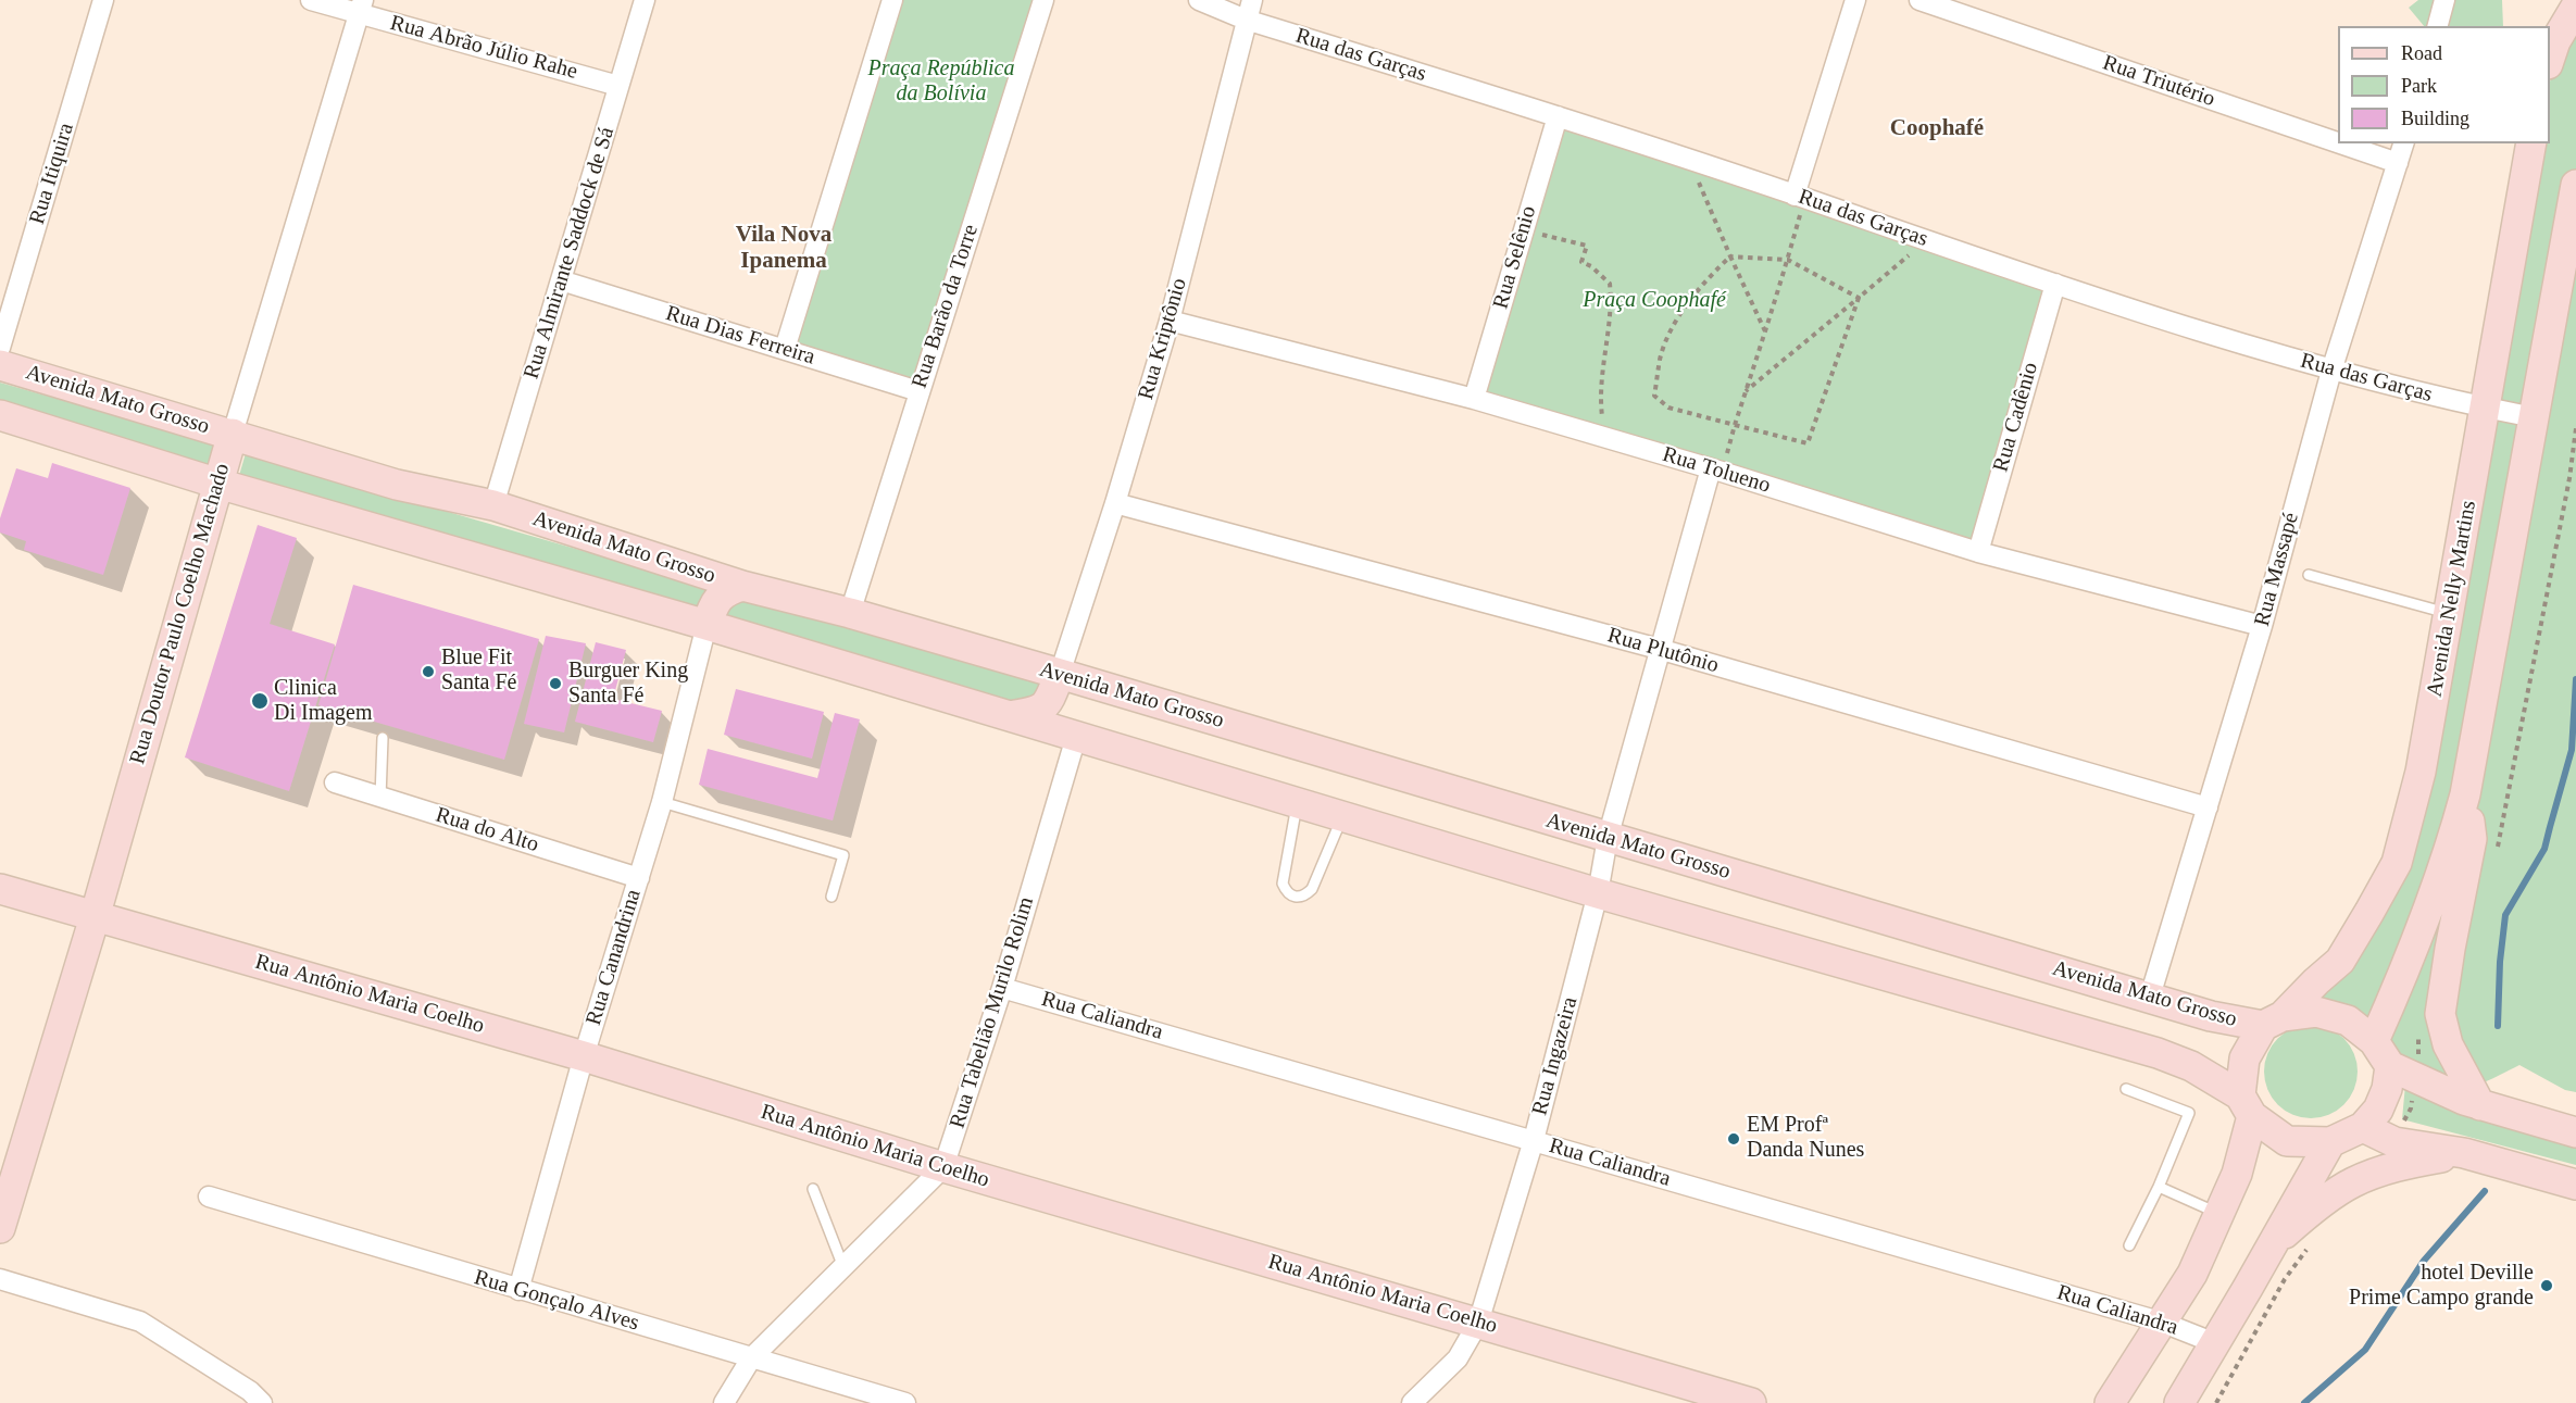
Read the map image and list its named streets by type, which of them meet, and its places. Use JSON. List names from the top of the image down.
{
  "streets": {
    "main road": [
      "Avenida Mato Grosso",
      "Avenida Nelly Martins",
      "Rua Doutor Paulo Coelho Machado",
      "Rua Antônio Maria Coelho"
    ],
    "street": [
      "Rua Abrão Júlio Rahe",
      "Rua das Garças",
      "Rua Triutério",
      "Rua Itiquira",
      "Rua Almirante Saddock de Sá",
      "Rua Selênio",
      "Rua Barão da Torre",
      "Rua Dias Ferreira",
      "Rua Kriptônio",
      "Rua Cadênio",
      "Rua Tolueno",
      "Rua Massapé",
      "Rua Plutônio",
      "Rua do Alto",
      "Rua Canandrina",
      "Rua Tabelião Murilo Rolim",
      "Rua Caliandra",
      "Rua Ingazeira",
      "Rua Gonçalo Alves"
    ]
  },
  "crossings": [
    ["Rua Abrão Júlio Rahe", "Rua Almirante Saddock de Sá"],
    ["Rua Abrão Júlio Rahe", "Rua Doutor Paulo Coelho Machado"],
    ["Rua das Garças", "Rua Selênio"],
    ["Rua das Garças", "Rua Kriptônio"],
    ["Rua das Garças", "Rua Cadênio"],
    ["Rua das Garças", "Rua Massapé"],
    ["Rua das Garças", "Avenida Nelly Martins"],
    ["Rua Triutério", "Rua Massapé"],
    ["Rua Almirante Saddock de Sá", "Rua Dias Ferreira"],
    ["Rua Almirante Saddock de Sá", "Avenida Mato Grosso"],
    ["Rua Selênio", "Rua Tolueno"],
    ["Rua Barão da Torre", "Rua Dias Ferreira"],
    ["Rua Barão da Torre", "Avenida Mato Grosso"],
    ["Rua Kriptônio", "Avenida Mato Grosso"],
    ["Rua Kriptônio", "Rua Tolueno"],
    ["Rua Kriptônio", "Rua Plutônio"],
    ["Avenida Mato Grosso", "Rua Massapé"],
    ["Avenida Mato Grosso", "Avenida Nelly Martins"],
    ["Avenida Mato Grosso", "Rua Doutor Paulo Coelho Machado"],
    ["Avenida Mato Grosso", "Rua Ingazeira"],
    ["Rua Cadênio", "Rua Tolueno"],
    ["Rua Tolueno", "Rua Massapé"],
    ["Rua Tolueno", "Rua Ingazeira"],
    ["Rua Massapé", "Rua Plutônio"],
    ["Rua Doutor Paulo Coelho Machado", "Rua Antônio Maria Coelho"],
    ["Rua Plutônio", "Rua Ingazeira"],
    ["Rua do Alto", "Rua Canandrina"],
    ["Rua Canandrina", "Rua Antônio Maria Coelho"],
    ["Rua Canandrina", "Rua Gonçalo Alves"],
    ["Rua Antônio Maria Coelho", "Rua Tabelião Murilo Rolim"],
    ["Rua Antônio Maria Coelho", "Rua Ingazeira"],
    ["Rua Tabelião Murilo Rolim", "Rua Caliandra"],
    ["Rua Tabelião Murilo Rolim", "Rua Gonçalo Alves"],
    ["Rua Caliandra", "Rua Ingazeira"]
  ],
  "districts": ["Coophafé", "Vila Nova Ipanema"],
  "parks": ["Praça República da Bolívia", "Praça Coophafé"],
  "places": [
    "Blue Fit Santa Fé",
    "Burguer King Santa Fé",
    "Clinica Di Imagem",
    "EM Profª Danda Nunes",
    "hotel Deville Prime Campo grande"
  ],
  "legend": ["Road", "Park", "Building"]
}
